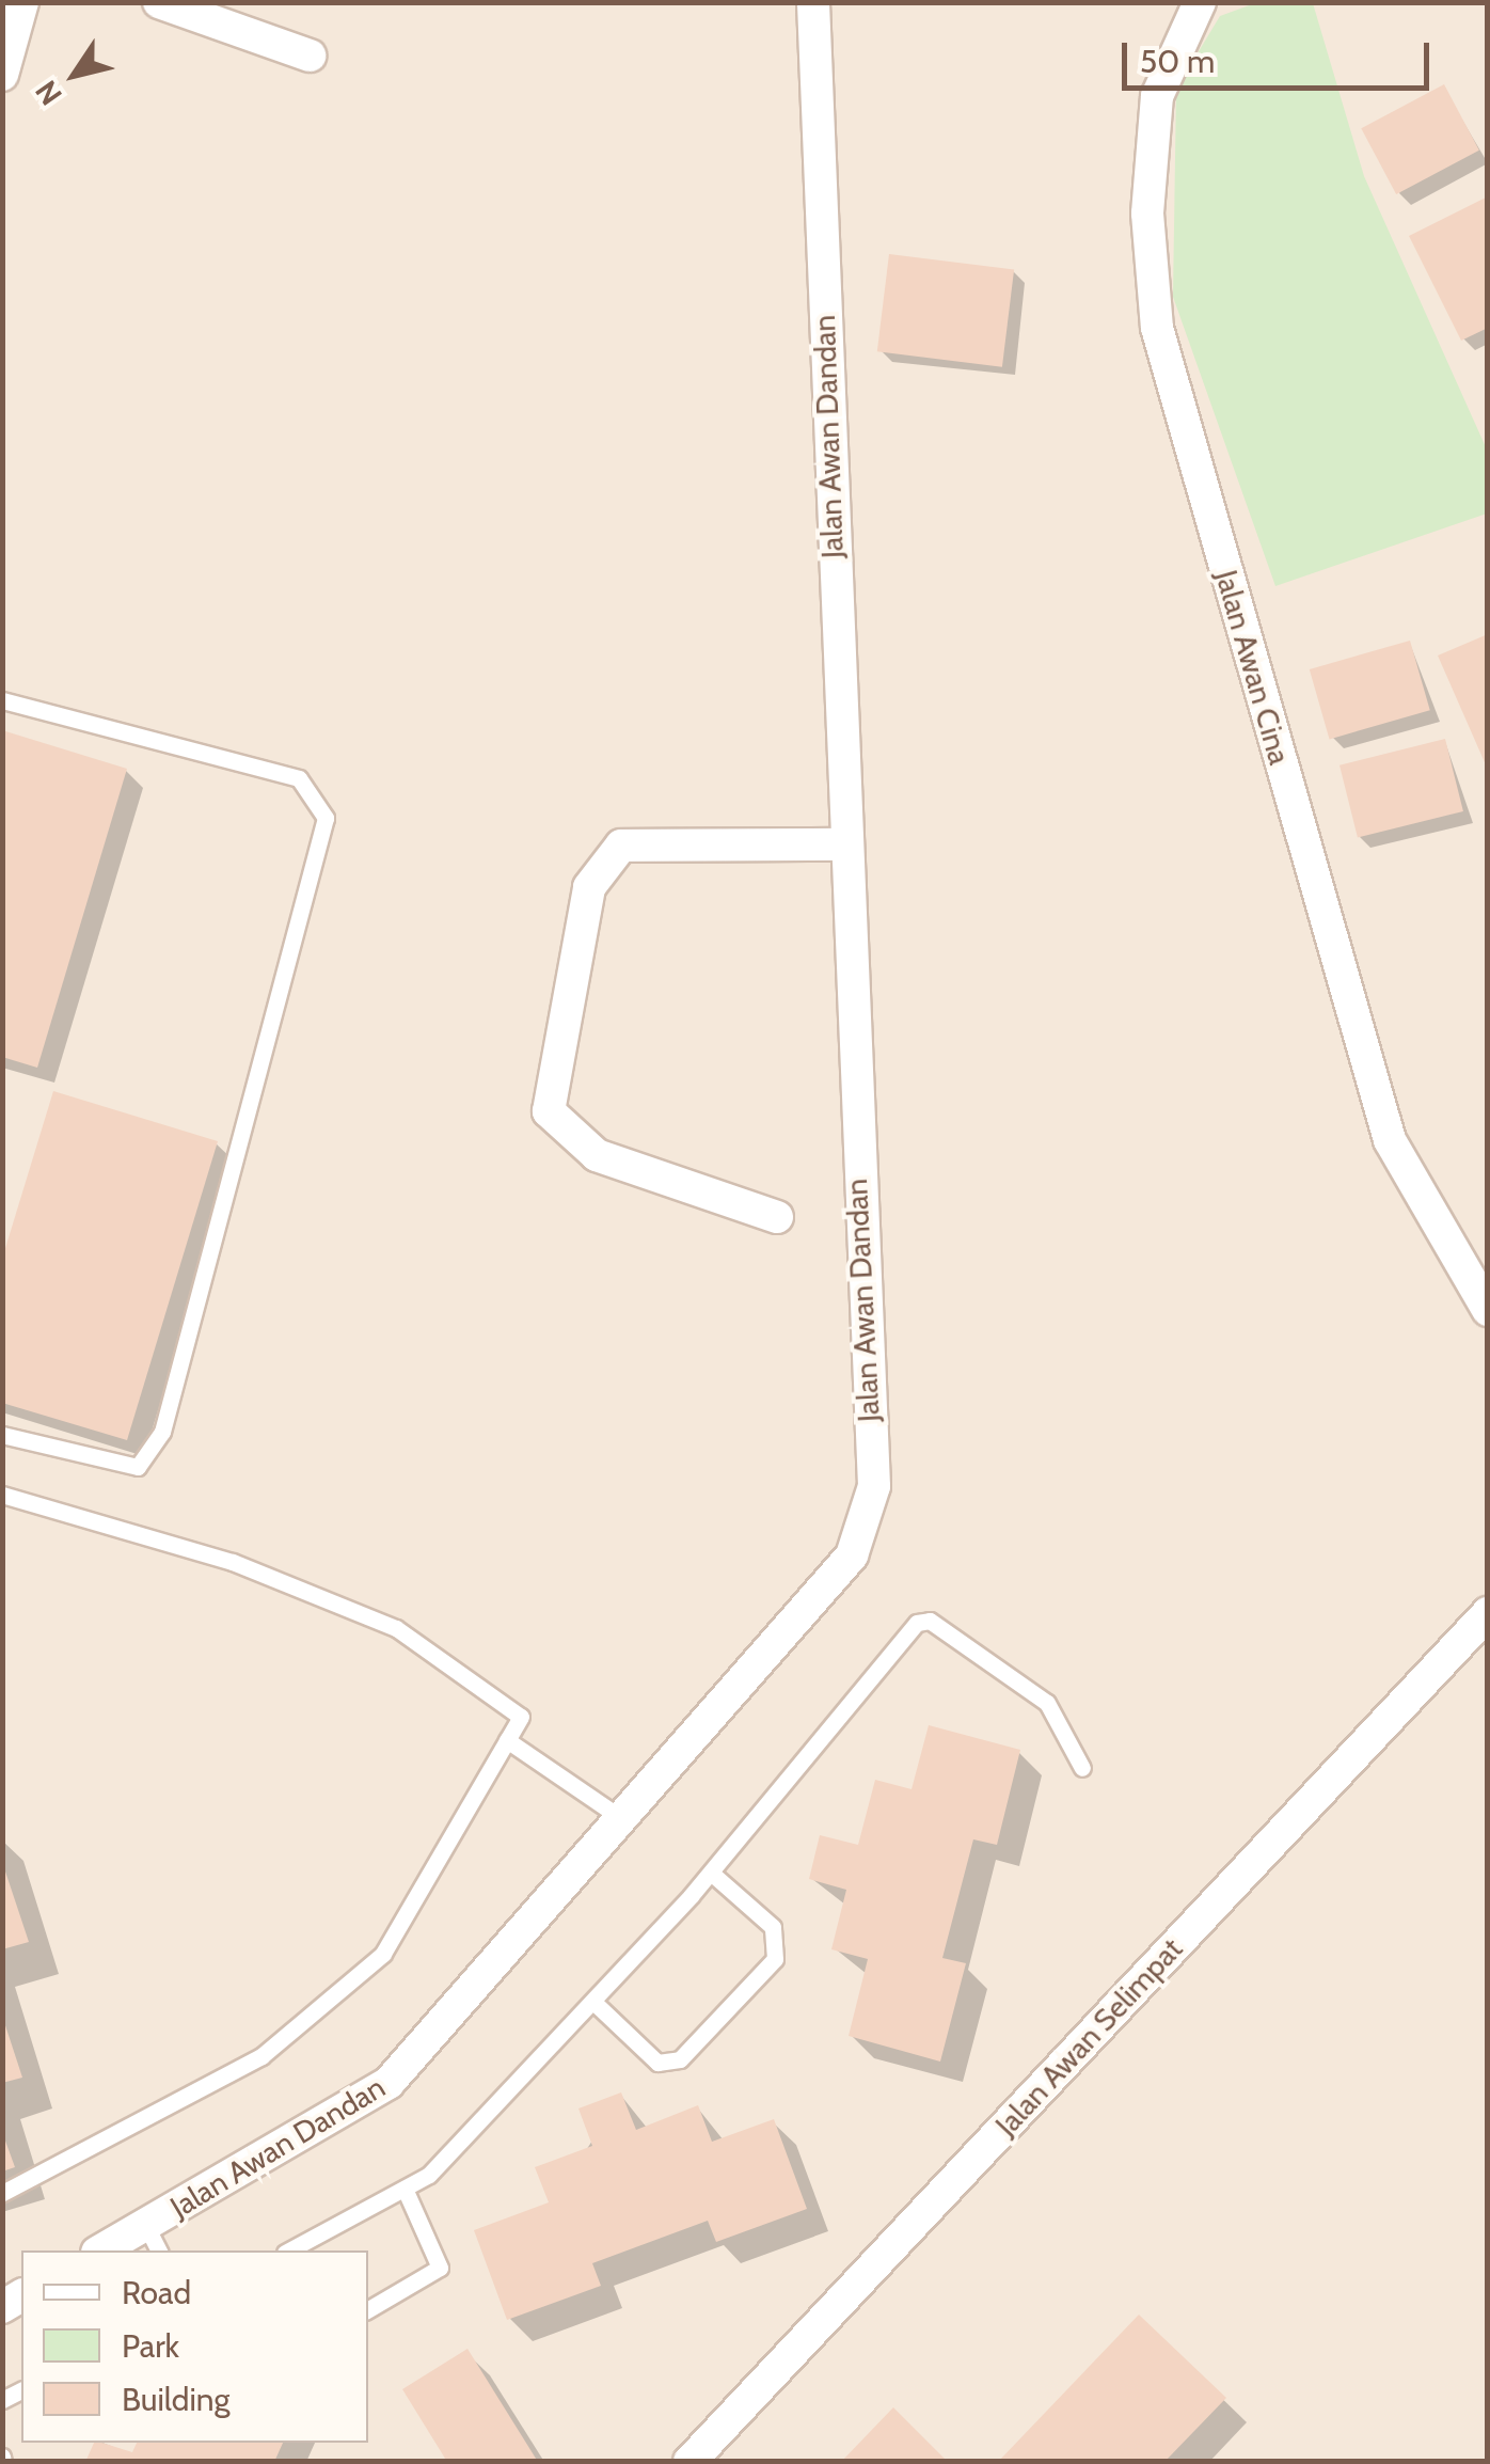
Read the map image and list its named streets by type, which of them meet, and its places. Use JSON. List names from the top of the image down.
{
  "streets": {
    "street": ["Jalan Awan Dandan", "Jalan Awan Cina", "Jalan Awan Selimpat"]
  },
  "legend": ["Road", "Park", "Building"],
  "scale_bar": "50 m",
  "north": "bottom left"
}
